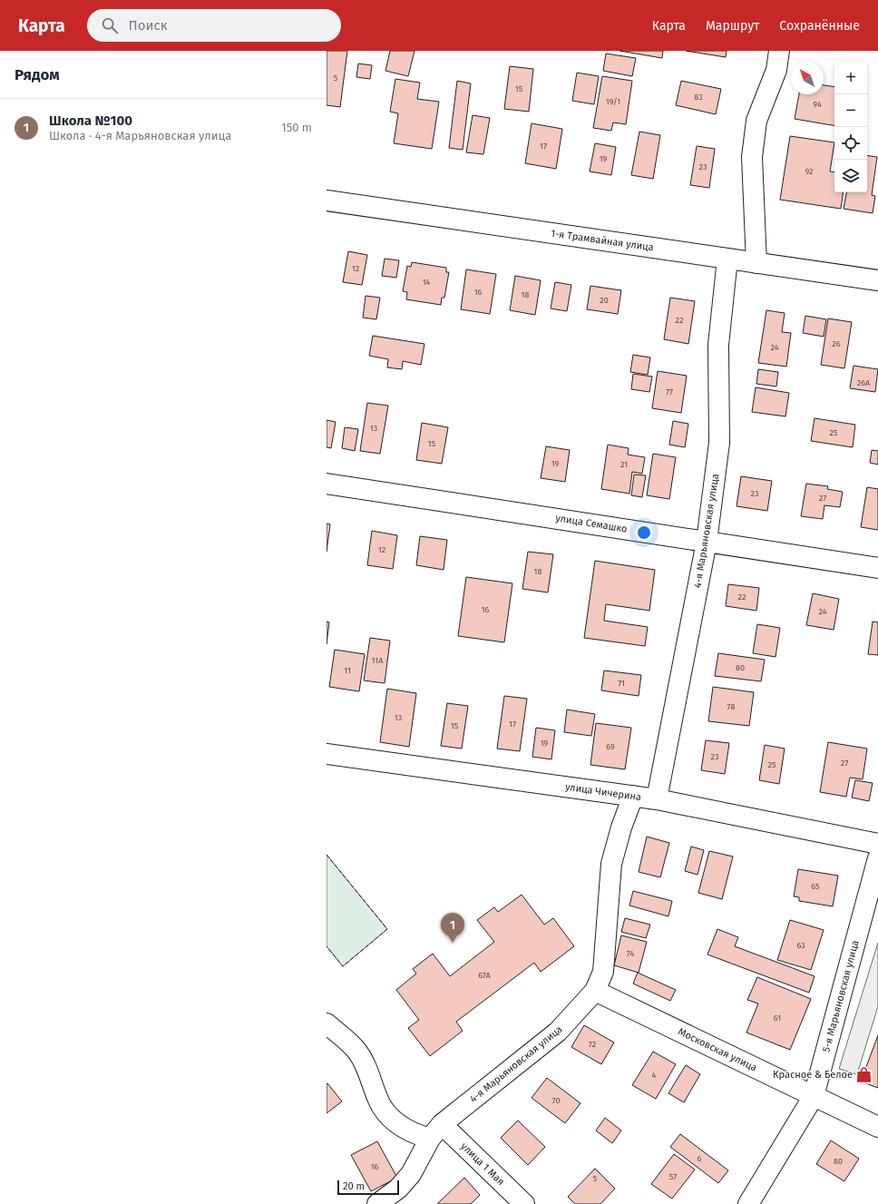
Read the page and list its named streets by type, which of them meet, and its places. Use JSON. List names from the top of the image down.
{
  "streets": {
    "street": [
      "1-я Трамвайная улица",
      "улица Семашко",
      "4-я Марьяновская улица",
      "улица Чичерина",
      "5-я Марьяновская улица",
      "Московская улица",
      "улица 1 Мая"
    ]
  },
  "crossings": [
    ["1-я Трамвайная улица", "4-я Марьяновская улица"],
    ["улица Семашко", "4-я Марьяновская улица"],
    ["4-я Марьяновская улица", "улица Чичерина"],
    ["4-я Марьяновская улица", "Московская улица"],
    ["4-я Марьяновская улица", "улица 1 Мая"],
    ["5-я Марьяновская улица", "Московская улица"]
  ],
  "places": {
    "shop": ["Красное & Белое"]
  },
  "house_numbers": [
    "5",
    "15",
    "83",
    "19/1",
    "94",
    "17",
    "19",
    "23",
    "92",
    "12",
    "14",
    "16",
    "18",
    "20",
    "22",
    "26",
    "24",
    "26А",
    "77",
    "13",
    "25",
    "15",
    "19",
    "21",
    "23",
    "27",
    "12",
    "18",
    "22",
    "16",
    "24",
    "11А",
    "80",
    "11",
    "71",
    "78",
    "13",
    "17",
    "15",
    "19",
    "69",
    "23",
    "27",
    "25",
    "65",
    "63",
    "74",
    "67А",
    "61",
    "72",
    "4",
    "70",
    "6",
    "80",
    "16",
    "57",
    "5"
  ],
  "scale_bar": "20 m",
  "north": "top left",
  "page": {
    "header": "Карта",
    "search": "Поиск",
    "nav": ["Карта", "Маршрут", "Сохранённые"],
    "heading": "Рядом",
    "map_buttons": ["+", "−"],
    "list": [
      {
        "mark": "1",
        "name": "Школа №100",
        "note": "Школа · 4-я Марьяновская улица",
        "value": "150 m"
      }
    ],
    "pins": "1",
    "scale": "20 m"
  }
}
